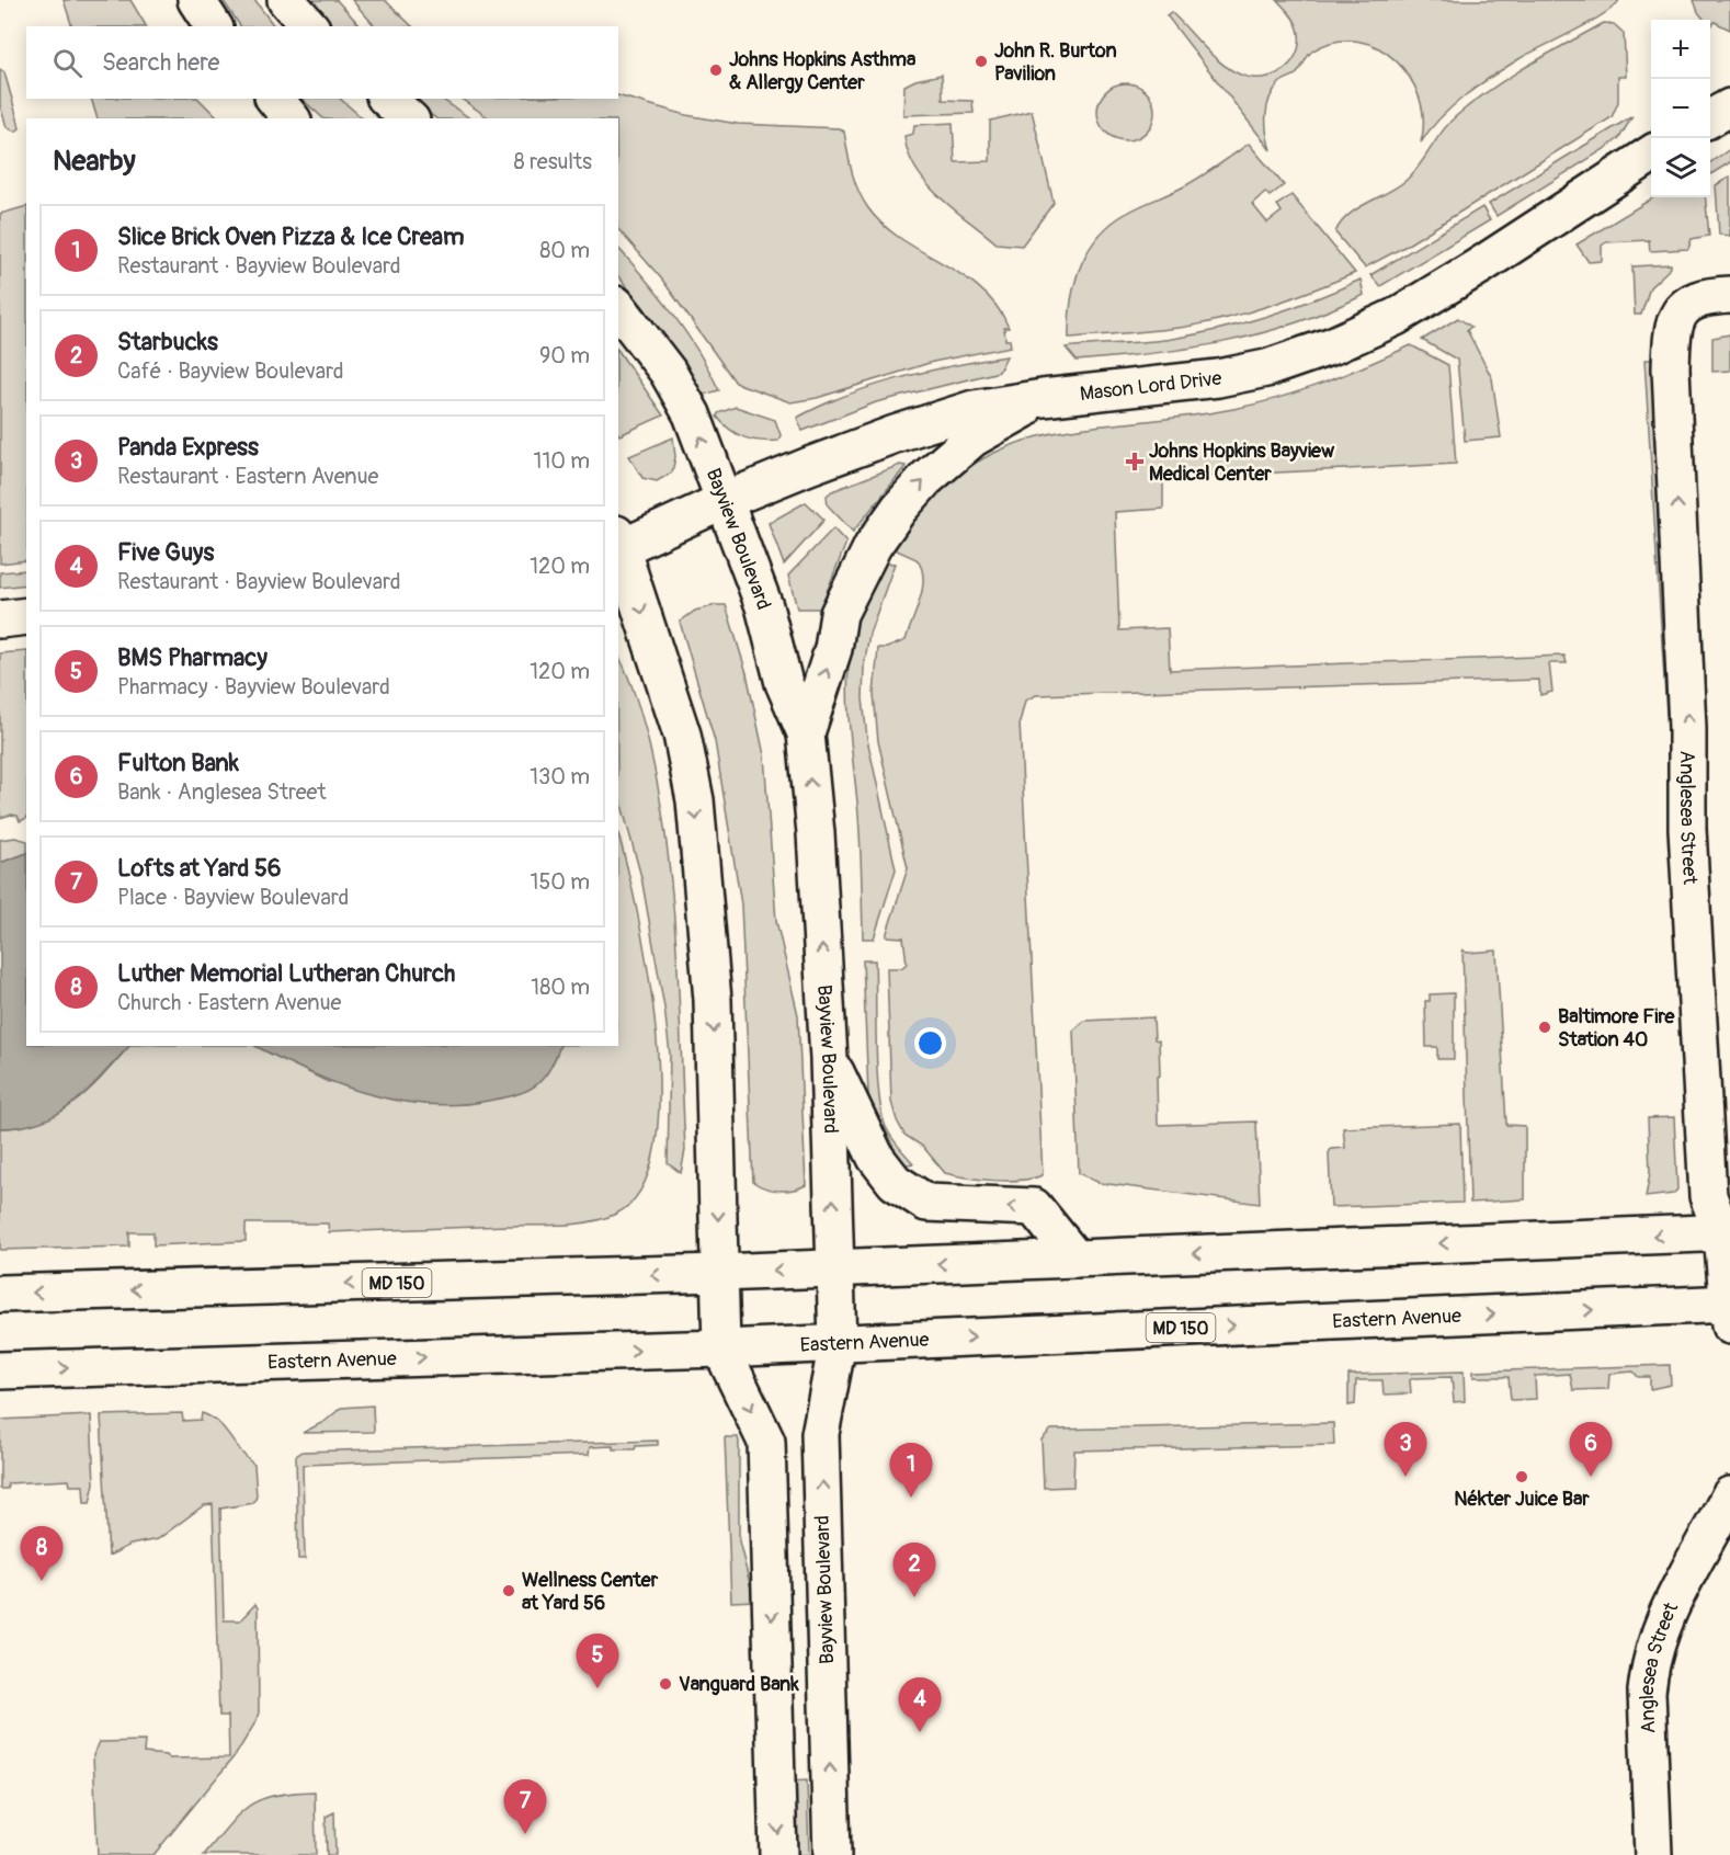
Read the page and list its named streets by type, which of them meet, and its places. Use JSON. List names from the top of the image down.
{
  "streets": {
    "street": [
      "Mason Lord Drive",
      "Bayview Boulevard",
      "Anglesea Street",
      "MD 150",
      "Eastern Avenue"
    ]
  },
  "crossings": [
    ["Mason Lord Drive", "Bayview Boulevard"],
    ["Bayview Boulevard", "MD 150"],
    ["Bayview Boulevard", "Eastern Avenue"],
    ["Anglesea Street", "MD 150"],
    ["Anglesea Street", "Eastern Avenue"]
  ],
  "one_way": ["Anglesea Street"],
  "places": {
    "other": [
      "John R. Burton Pavilion",
      "Johns Hopkins Asthma & Allergy Center",
      "Baltimore Fire Station 40",
      "Nékter Juice Bar",
      "Wellness Center at Yard 56",
      "Vanguard Bank"
    ],
    "health": ["Johns Hopkins Bayview Medical Center"]
  },
  "page": {
    "map_buttons": ["+", "−"],
    "search": "Search here",
    "heading": ["Nearby", "8 results"],
    "list": [
      {
        "mark": "1",
        "name": "Slice Brick Oven Pizza & Ice Cream",
        "note": "Restaurant · Bayview Boulevard",
        "value": "80 m"
      },
      {
        "mark": "2",
        "name": "Starbucks",
        "note": "Café · Bayview Boulevard",
        "value": "90 m"
      },
      {
        "mark": "3",
        "name": "Panda Express",
        "note": "Restaurant · Eastern Avenue",
        "value": "110 m"
      },
      {
        "mark": "4",
        "name": "Five Guys",
        "note": "Restaurant · Bayview Boulevard",
        "value": "120 m"
      },
      {
        "mark": "5",
        "name": "BMS Pharmacy",
        "note": "Pharmacy · Bayview Boulevard",
        "value": "120 m"
      },
      {
        "mark": "6",
        "name": "Fulton Bank",
        "note": "Bank · Anglesea Street",
        "value": "130 m"
      },
      {
        "mark": "7",
        "name": "Lofts at Yard 56",
        "note": "Place · Bayview Boulevard",
        "value": "150 m"
      },
      {
        "mark": "8",
        "name": "Luther Memorial Lutheran Church",
        "note": "Church · Eastern Avenue",
        "value": "180 m"
      }
    ],
    "pins": [
      "3",
      "6",
      "1",
      "8",
      "2",
      "5",
      "4",
      "7"
    ]
  }
}
